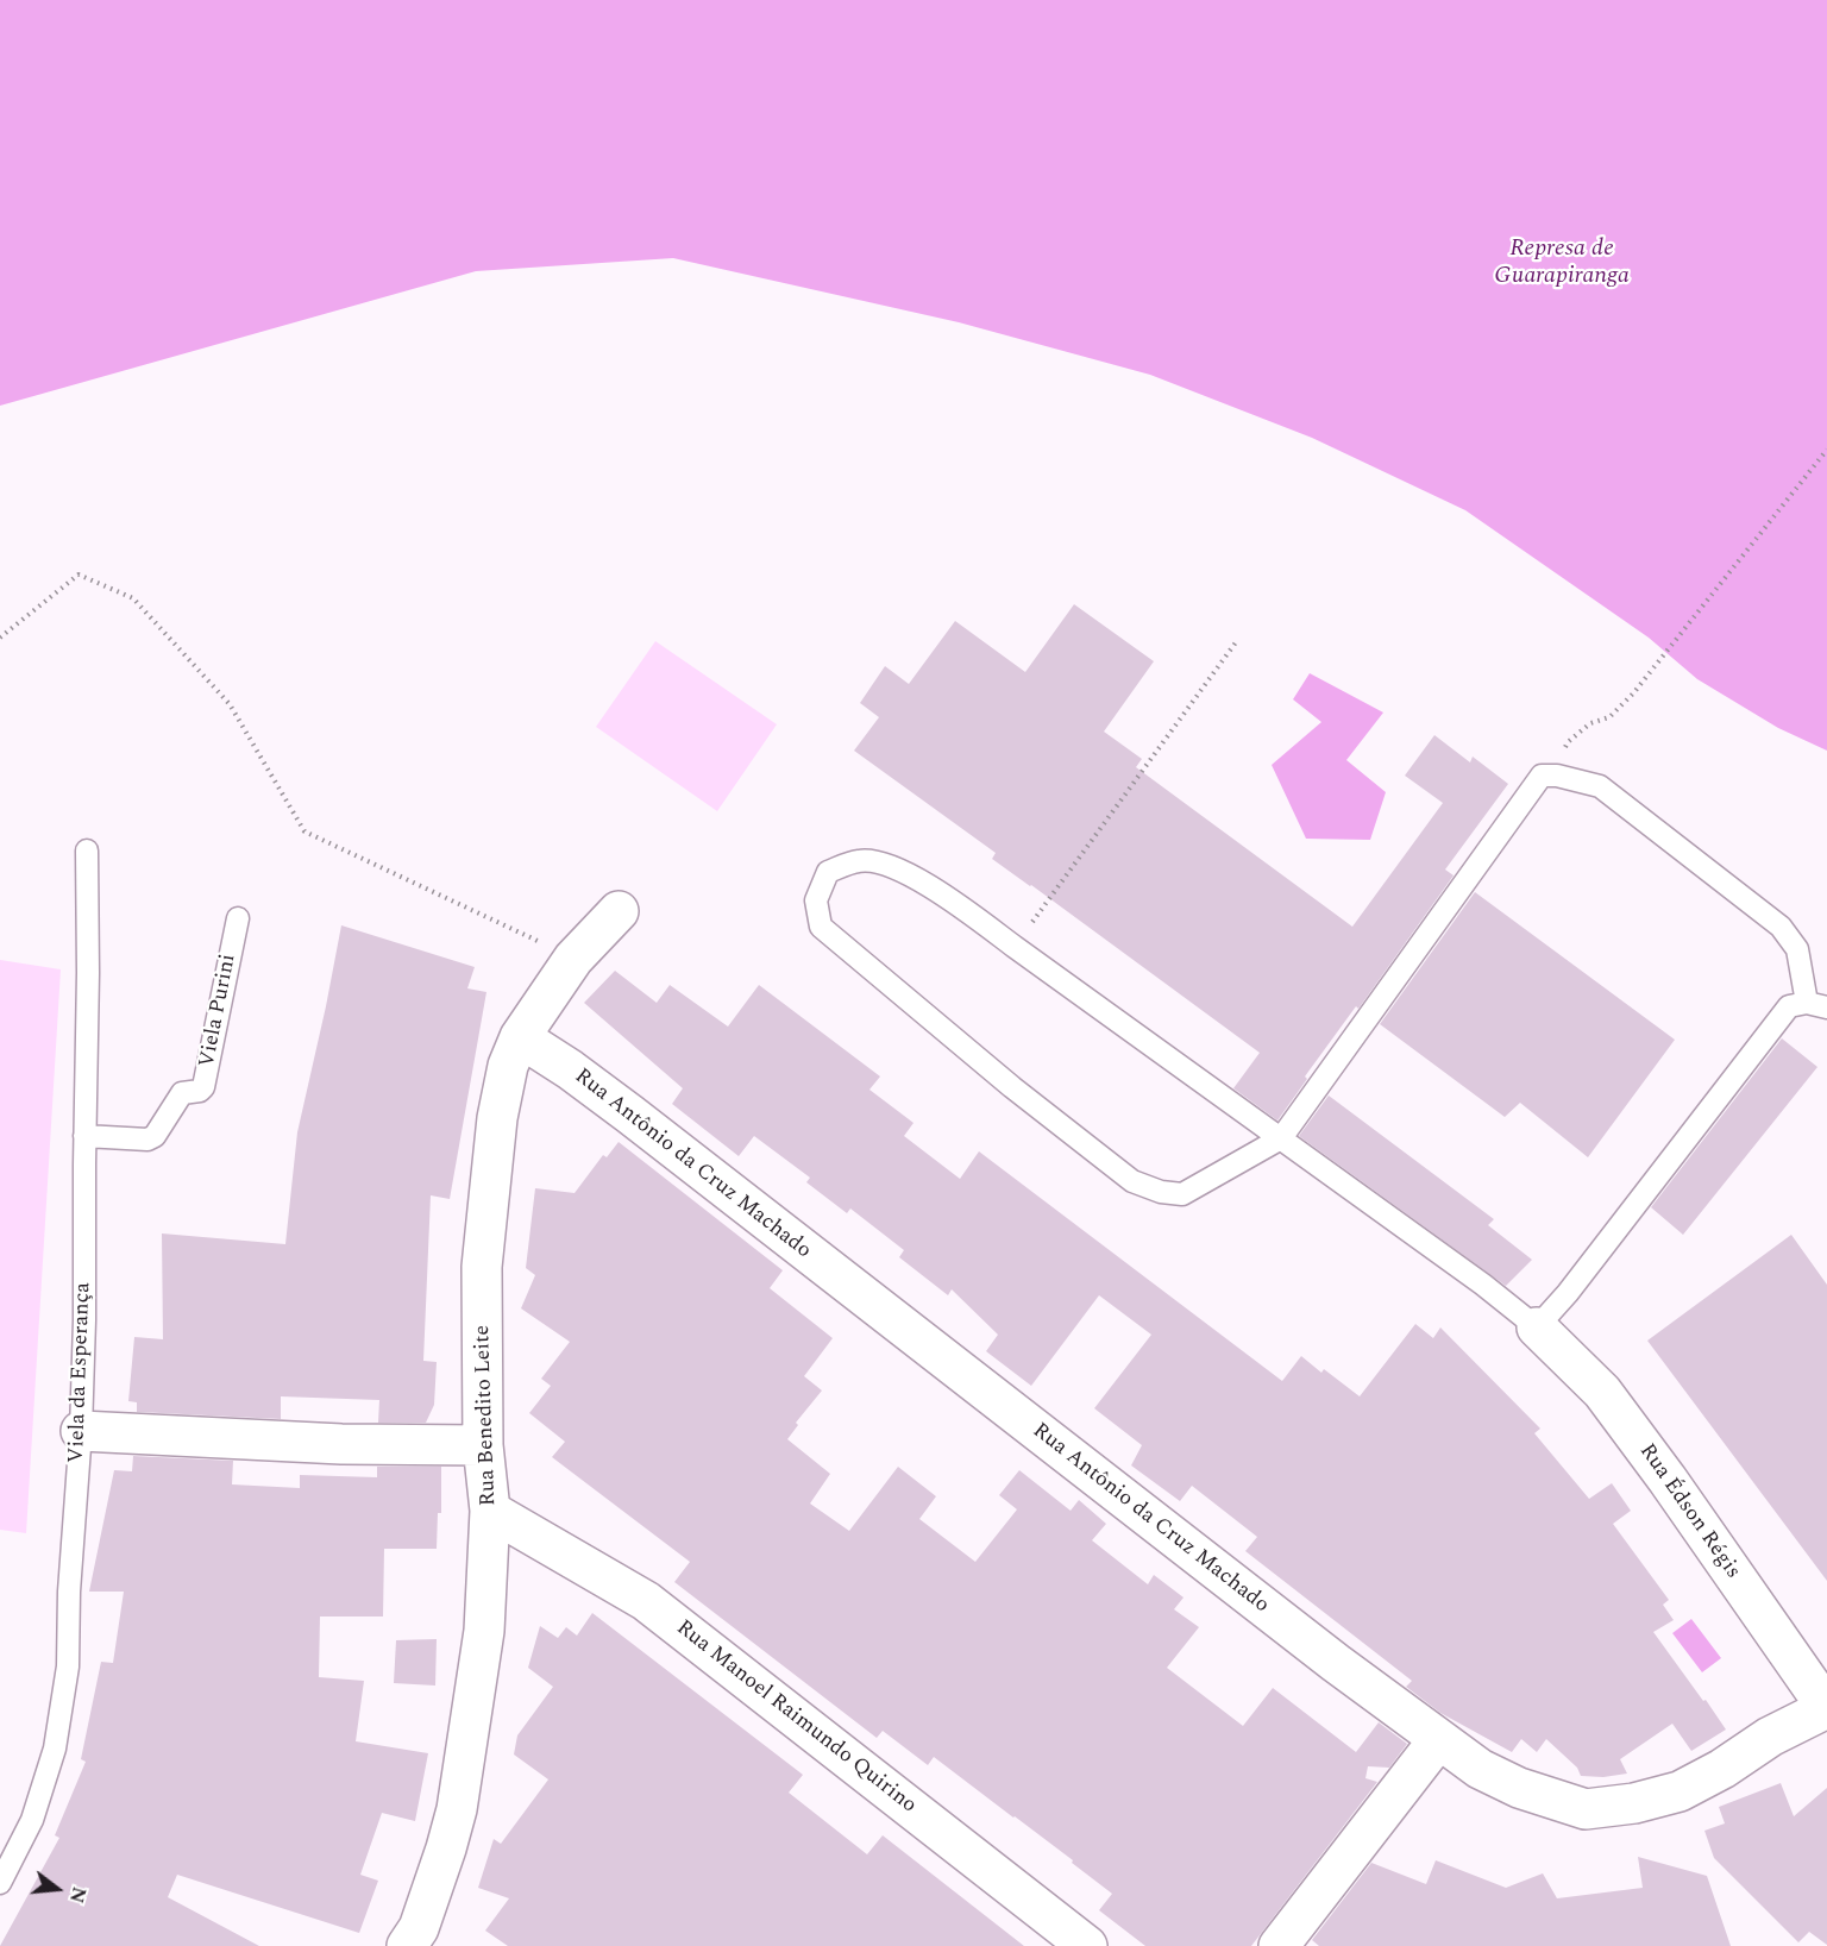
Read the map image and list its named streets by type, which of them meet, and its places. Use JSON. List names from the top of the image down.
{
  "streets": {
    "street": [
      "Rua Antônio da Cruz Machado",
      "Rua Benedito Leite",
      "Rua Édson Régis",
      "Rua Manoel Raimundo Quirino"
    ],
    "lane": ["Viela Purini", "Viela da Esperança"]
  },
  "crossings": [
    ["Viela Purini", "Viela da Esperança"],
    ["Rua Antônio da Cruz Machado", "Rua Benedito Leite"],
    ["Rua Antônio da Cruz Machado", "Rua Édson Régis"],
    ["Rua Benedito Leite", "Rua Manoel Raimundo Quirino"]
  ],
  "water": ["Represa de Guarapiranga"],
  "north": "right"
}
